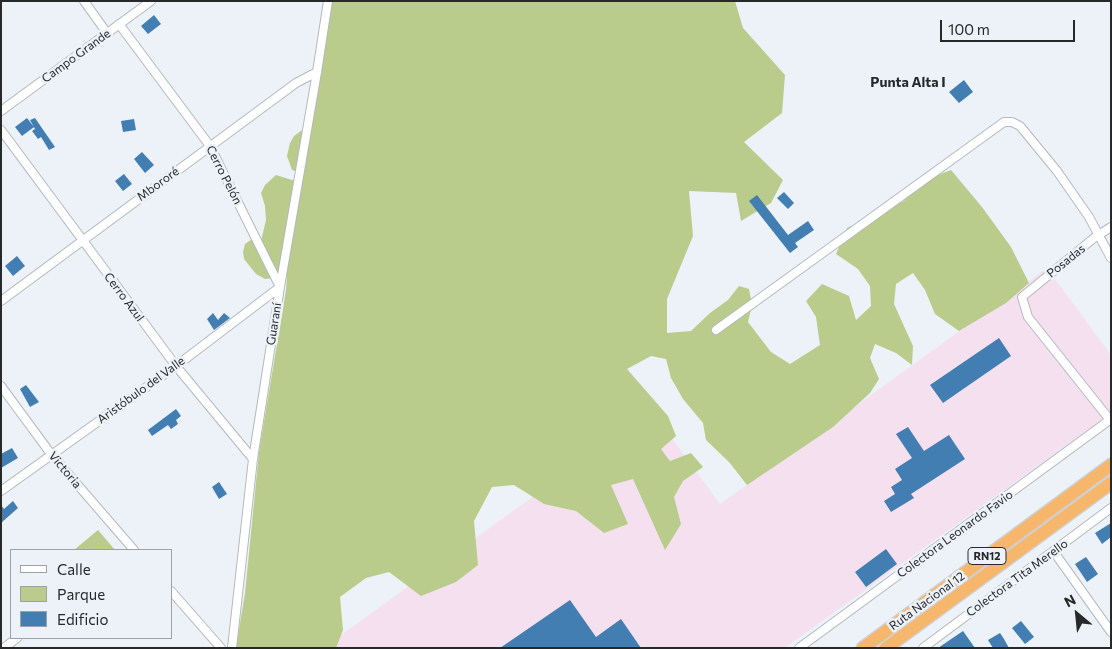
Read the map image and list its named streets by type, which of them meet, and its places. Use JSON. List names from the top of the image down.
{
  "streets": {
    "highway": ["RN12", "Ruta Nacional 12"],
    "street": [
      "Campo Grande",
      "Cerro Pelón",
      "Mbororé",
      "Posadas",
      "Cerro Azul",
      "Guaraní",
      "Aristóbulo del Valle",
      "Victoria",
      "Colectora Leonardo Favio",
      "Colectora Tita Merello"
    ]
  },
  "crossings": [
    ["Campo Grande", "Cerro Pelón"],
    ["Cerro Pelón", "Mbororé"],
    ["Cerro Pelón", "Guaraní"],
    ["Cerro Pelón", "Aristóbulo del Valle"],
    ["Mbororé", "Cerro Azul"],
    ["Mbororé", "Guaraní"],
    ["Posadas", "Colectora Leonardo Favio"],
    ["Cerro Azul", "Guaraní"],
    ["Cerro Azul", "Aristóbulo del Valle"],
    ["Guaraní", "Aristóbulo del Valle"],
    ["Aristóbulo del Valle", "Victoria"]
  ],
  "districts": ["Punta Alta I"],
  "legend": ["Calle", "Parque", "Edificio"],
  "scale_bar": "100 m",
  "north": "top left"
}
